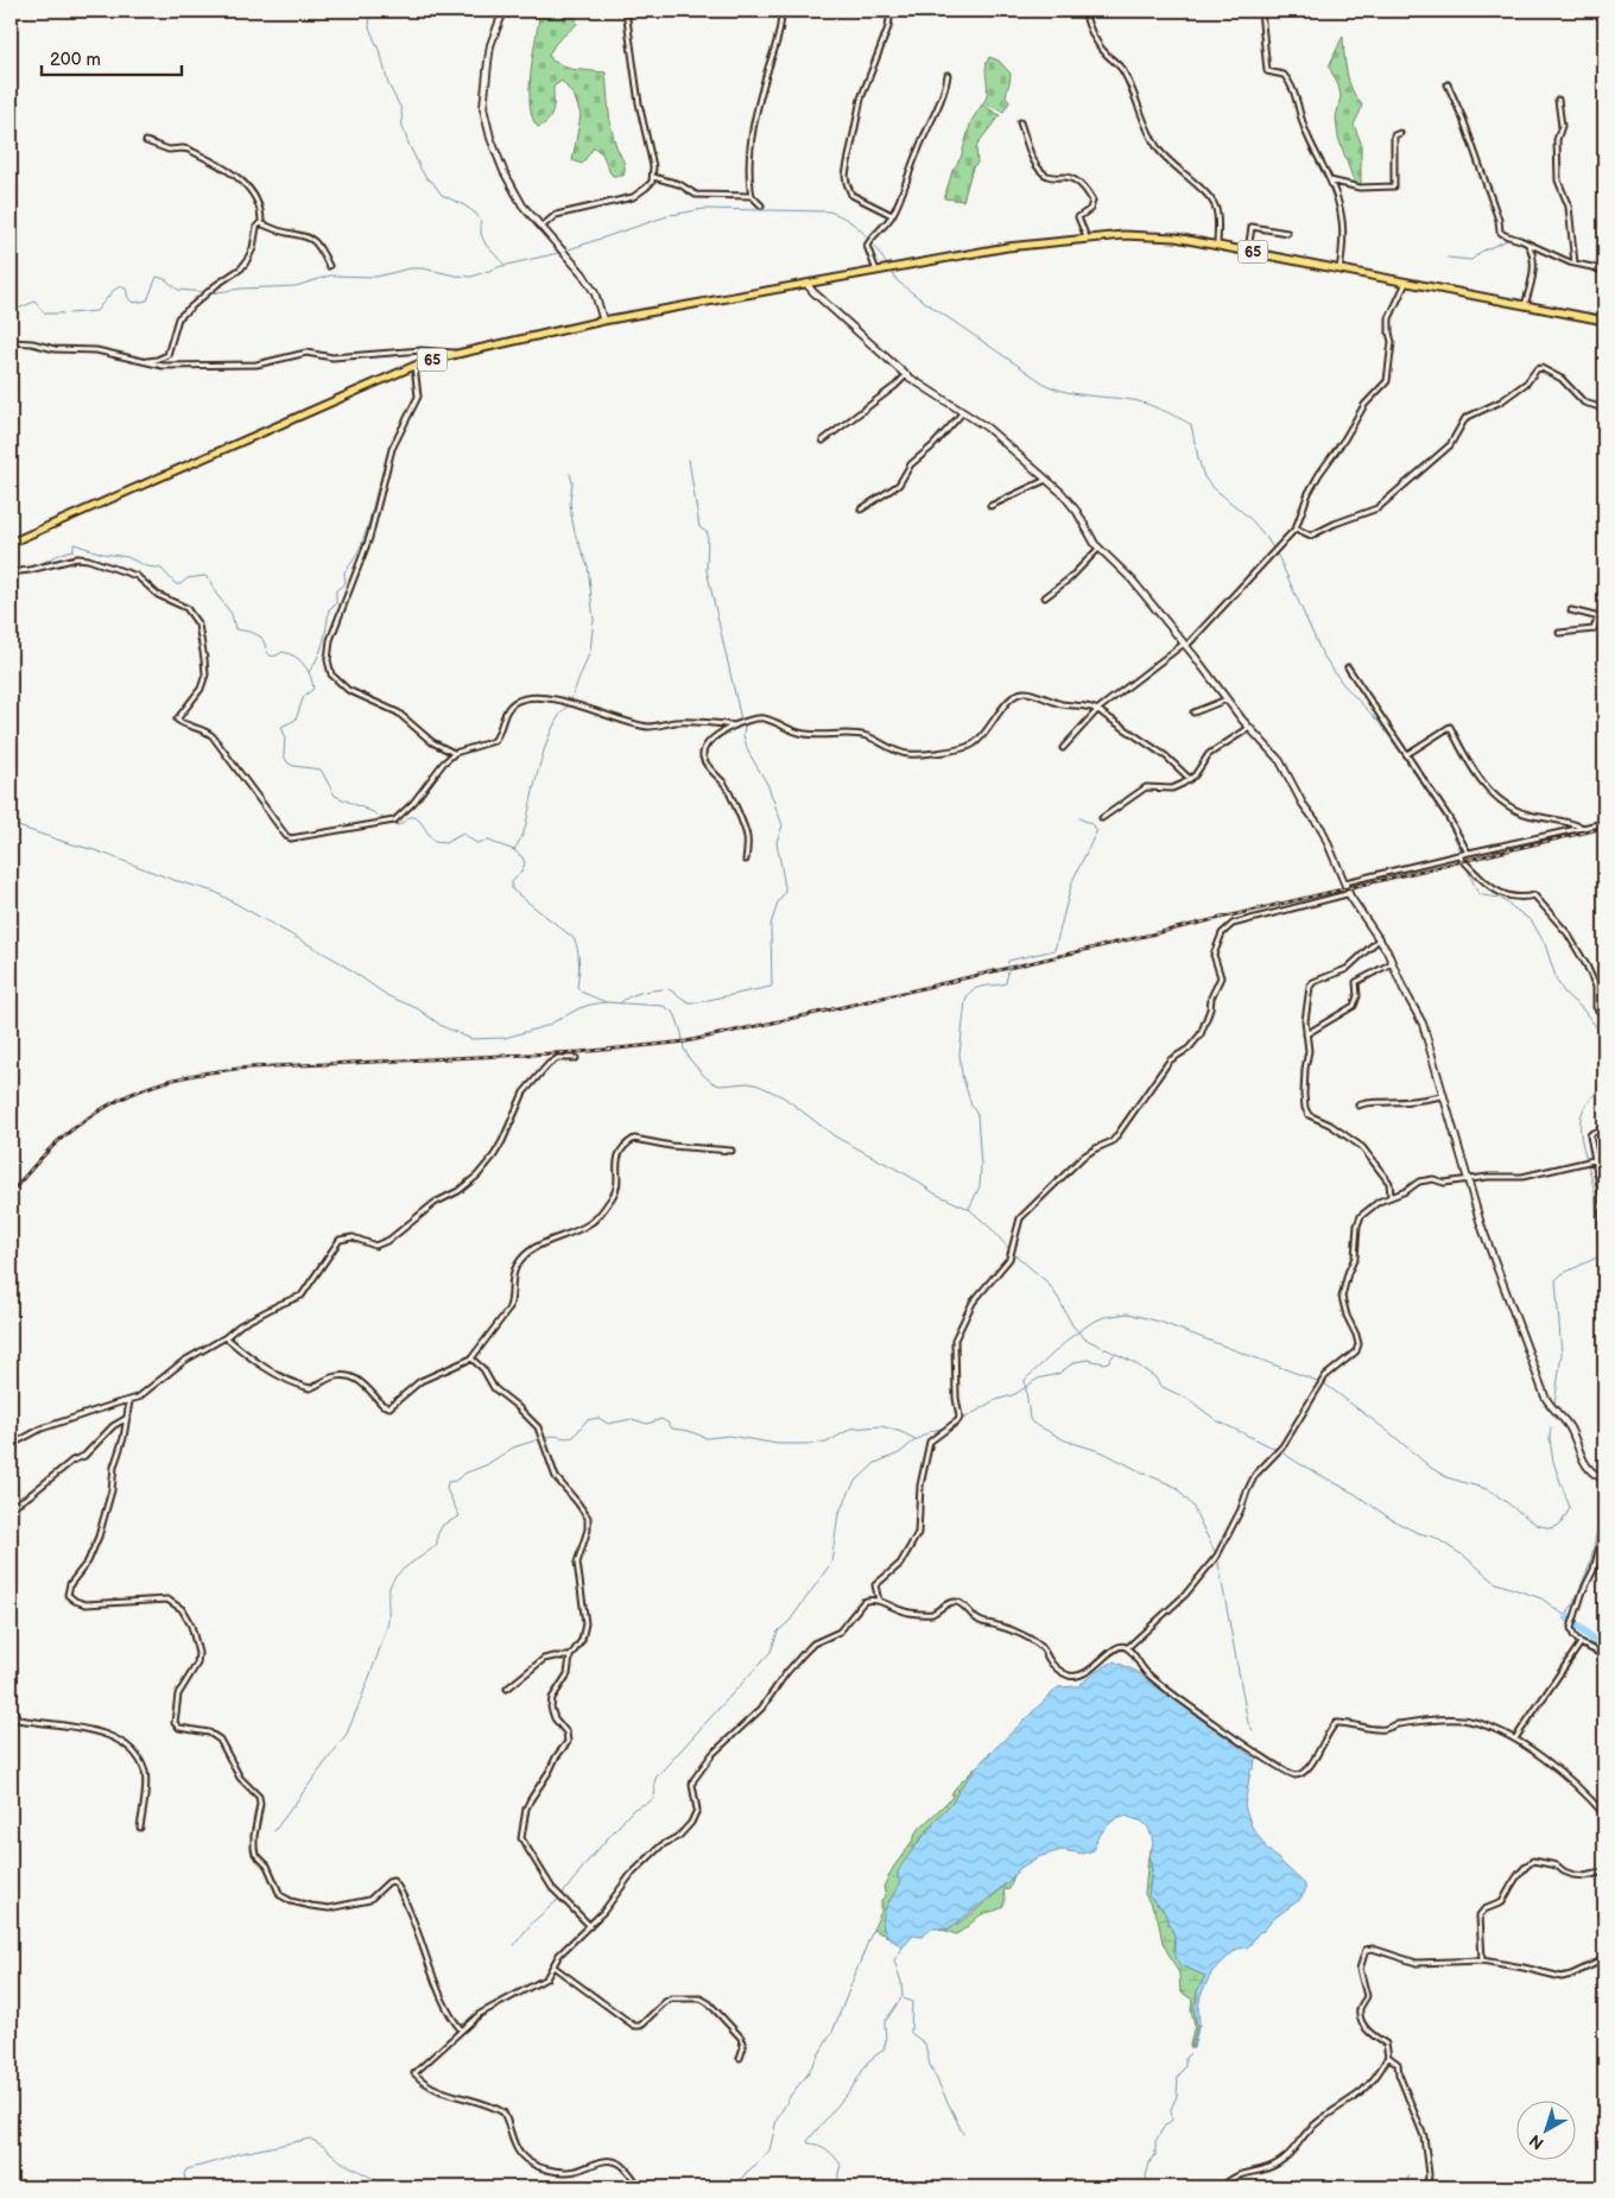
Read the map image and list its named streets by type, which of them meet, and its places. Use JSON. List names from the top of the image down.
{
  "streets": {
    "main road": ["65"]
  },
  "scale_bar": "200 m",
  "north": "bottom left"
}
